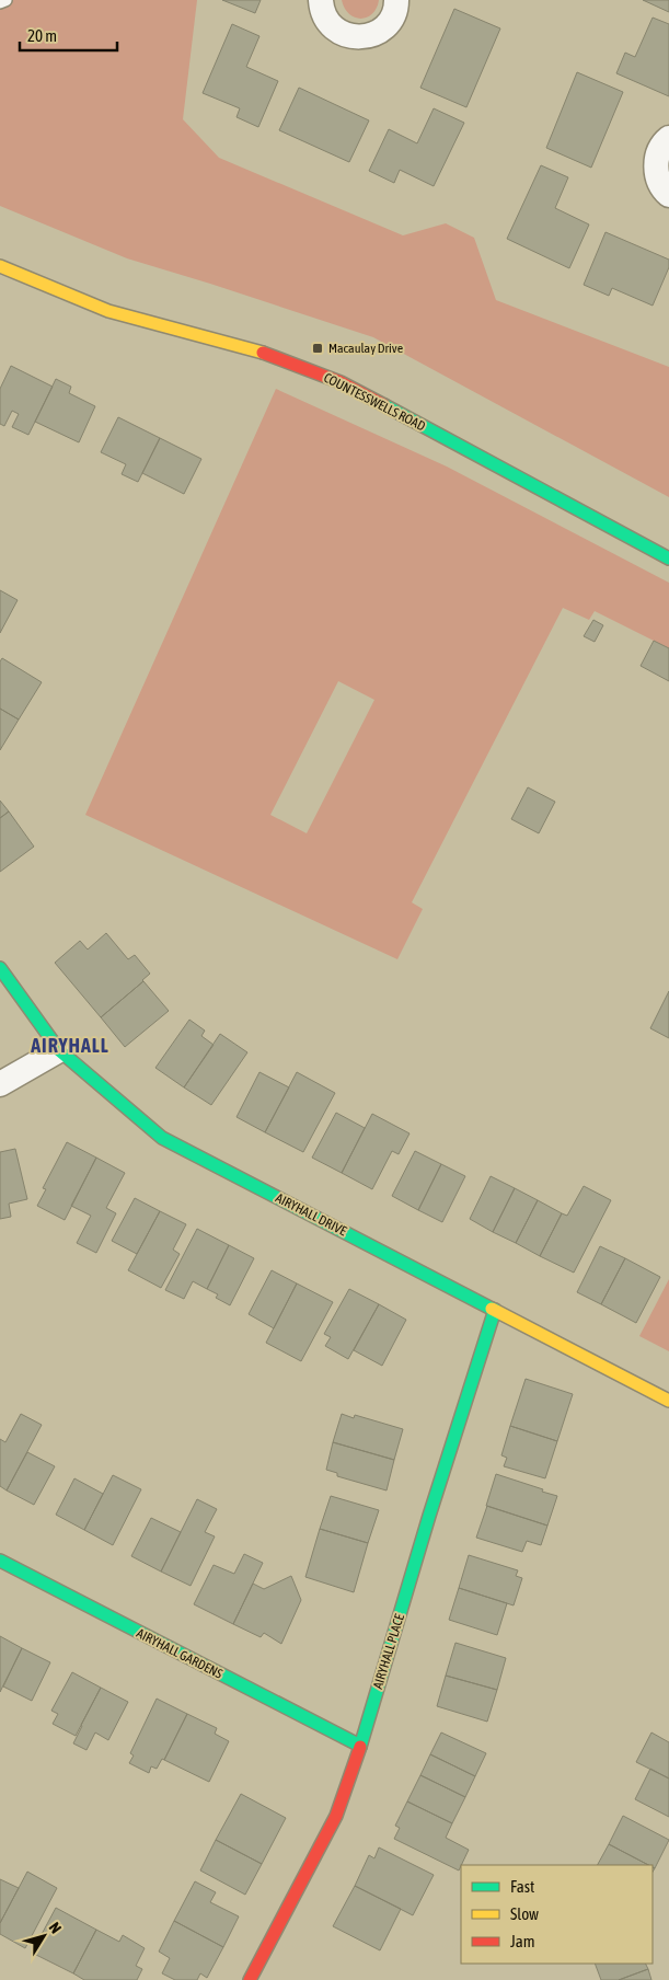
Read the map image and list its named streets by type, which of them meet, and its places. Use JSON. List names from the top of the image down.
{
  "streets": {
    "street": [
      "COUNTESSWELLS ROAD",
      "AIRYHALL DRIVE",
      "AIRYHALL PLACE",
      "AIRYHALL GARDENS"
    ]
  },
  "crossings": [
    ["AIRYHALL DRIVE", "AIRYHALL PLACE"],
    ["AIRYHALL PLACE", "AIRYHALL GARDENS"]
  ],
  "districts": ["AIRYHALL"],
  "places": {
    "transit": ["Macaulay Drive"]
  },
  "legend": ["Fast", "Slow", "Jam"],
  "scale_bar": "20 m",
  "north": "top right"
}
